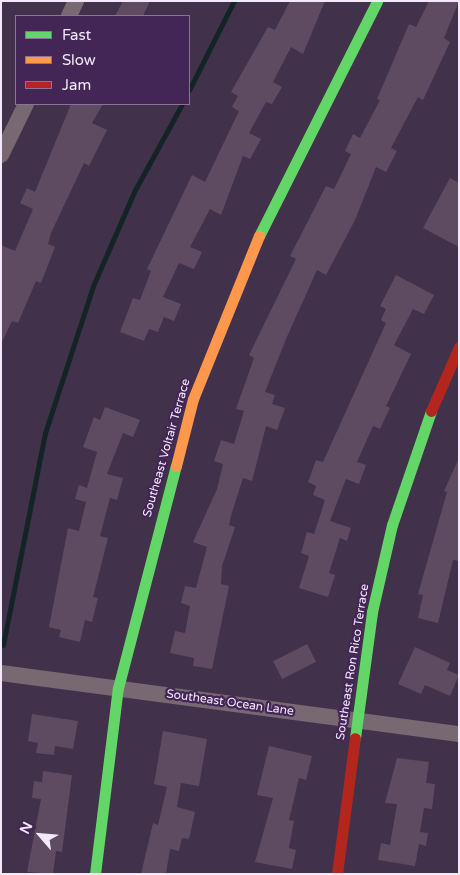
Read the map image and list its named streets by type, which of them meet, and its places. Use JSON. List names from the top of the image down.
{
  "streets": {
    "street": ["Southeast Voltair Terrace", "Southeast Ron Rico Terrace", "Southeast Ocean Lane"]
  },
  "crossings": [
    ["Southeast Voltair Terrace", "Southeast Ocean Lane"],
    ["Southeast Ron Rico Terrace", "Southeast Ocean Lane"]
  ],
  "legend": ["Fast", "Slow", "Jam"],
  "north": "top left"
}
